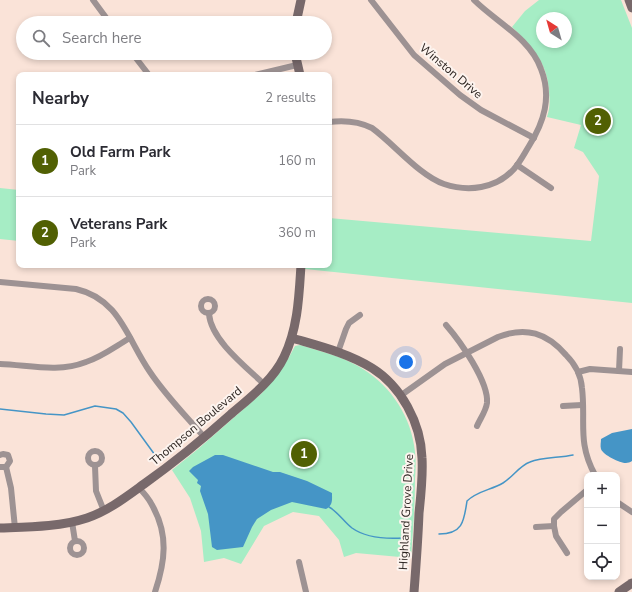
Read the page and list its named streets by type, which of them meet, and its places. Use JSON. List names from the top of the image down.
{
  "streets": {
    "street": ["Winston Drive", "Thompson Boulevard", "Highland Grove Drive"]
  },
  "crossings": [
    ["Thompson Boulevard", "Highland Grove Drive"]
  ],
  "north": "top left",
  "page": {
    "search": "Search here",
    "heading": ["Nearby", "2 results"],
    "pins": ["2", "1"],
    "list": [
      {
        "mark": "1",
        "name": "Old Farm Park",
        "note": "Park",
        "value": "160 m"
      },
      {
        "mark": "2",
        "name": "Veterans Park",
        "note": "Park",
        "value": "360 m"
      }
    ],
    "map_buttons": ["+", "−"]
  }
}
